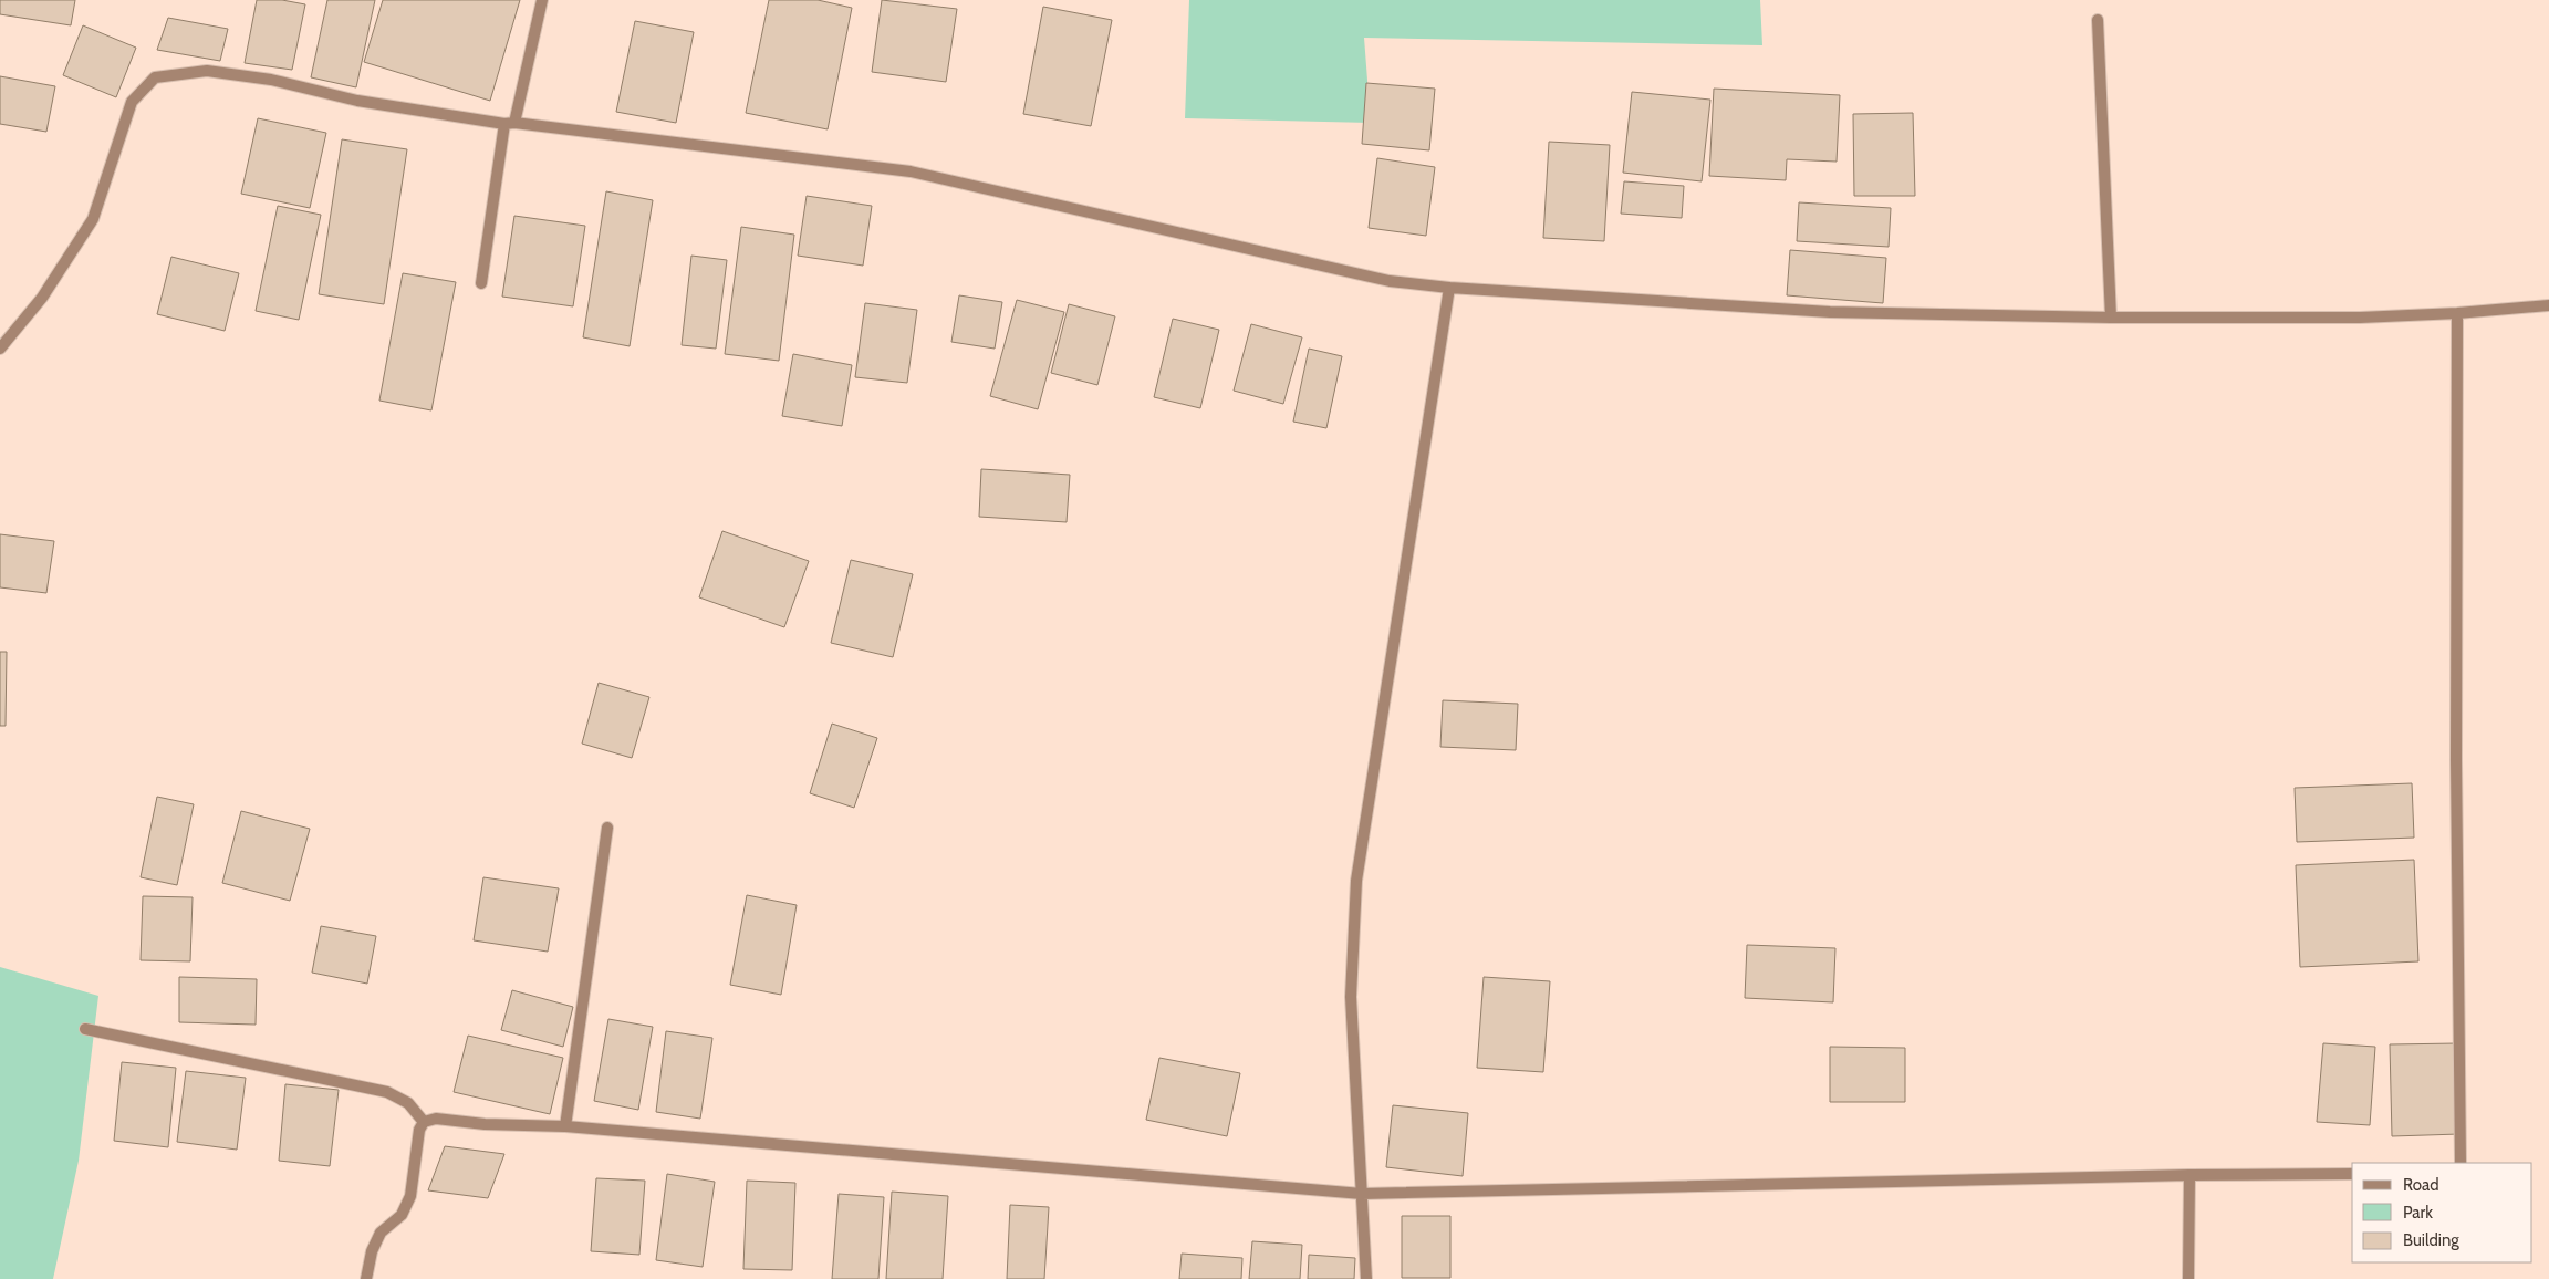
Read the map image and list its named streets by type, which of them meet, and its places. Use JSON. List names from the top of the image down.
{
  "legend": ["Road", "Park", "Building"]
}
